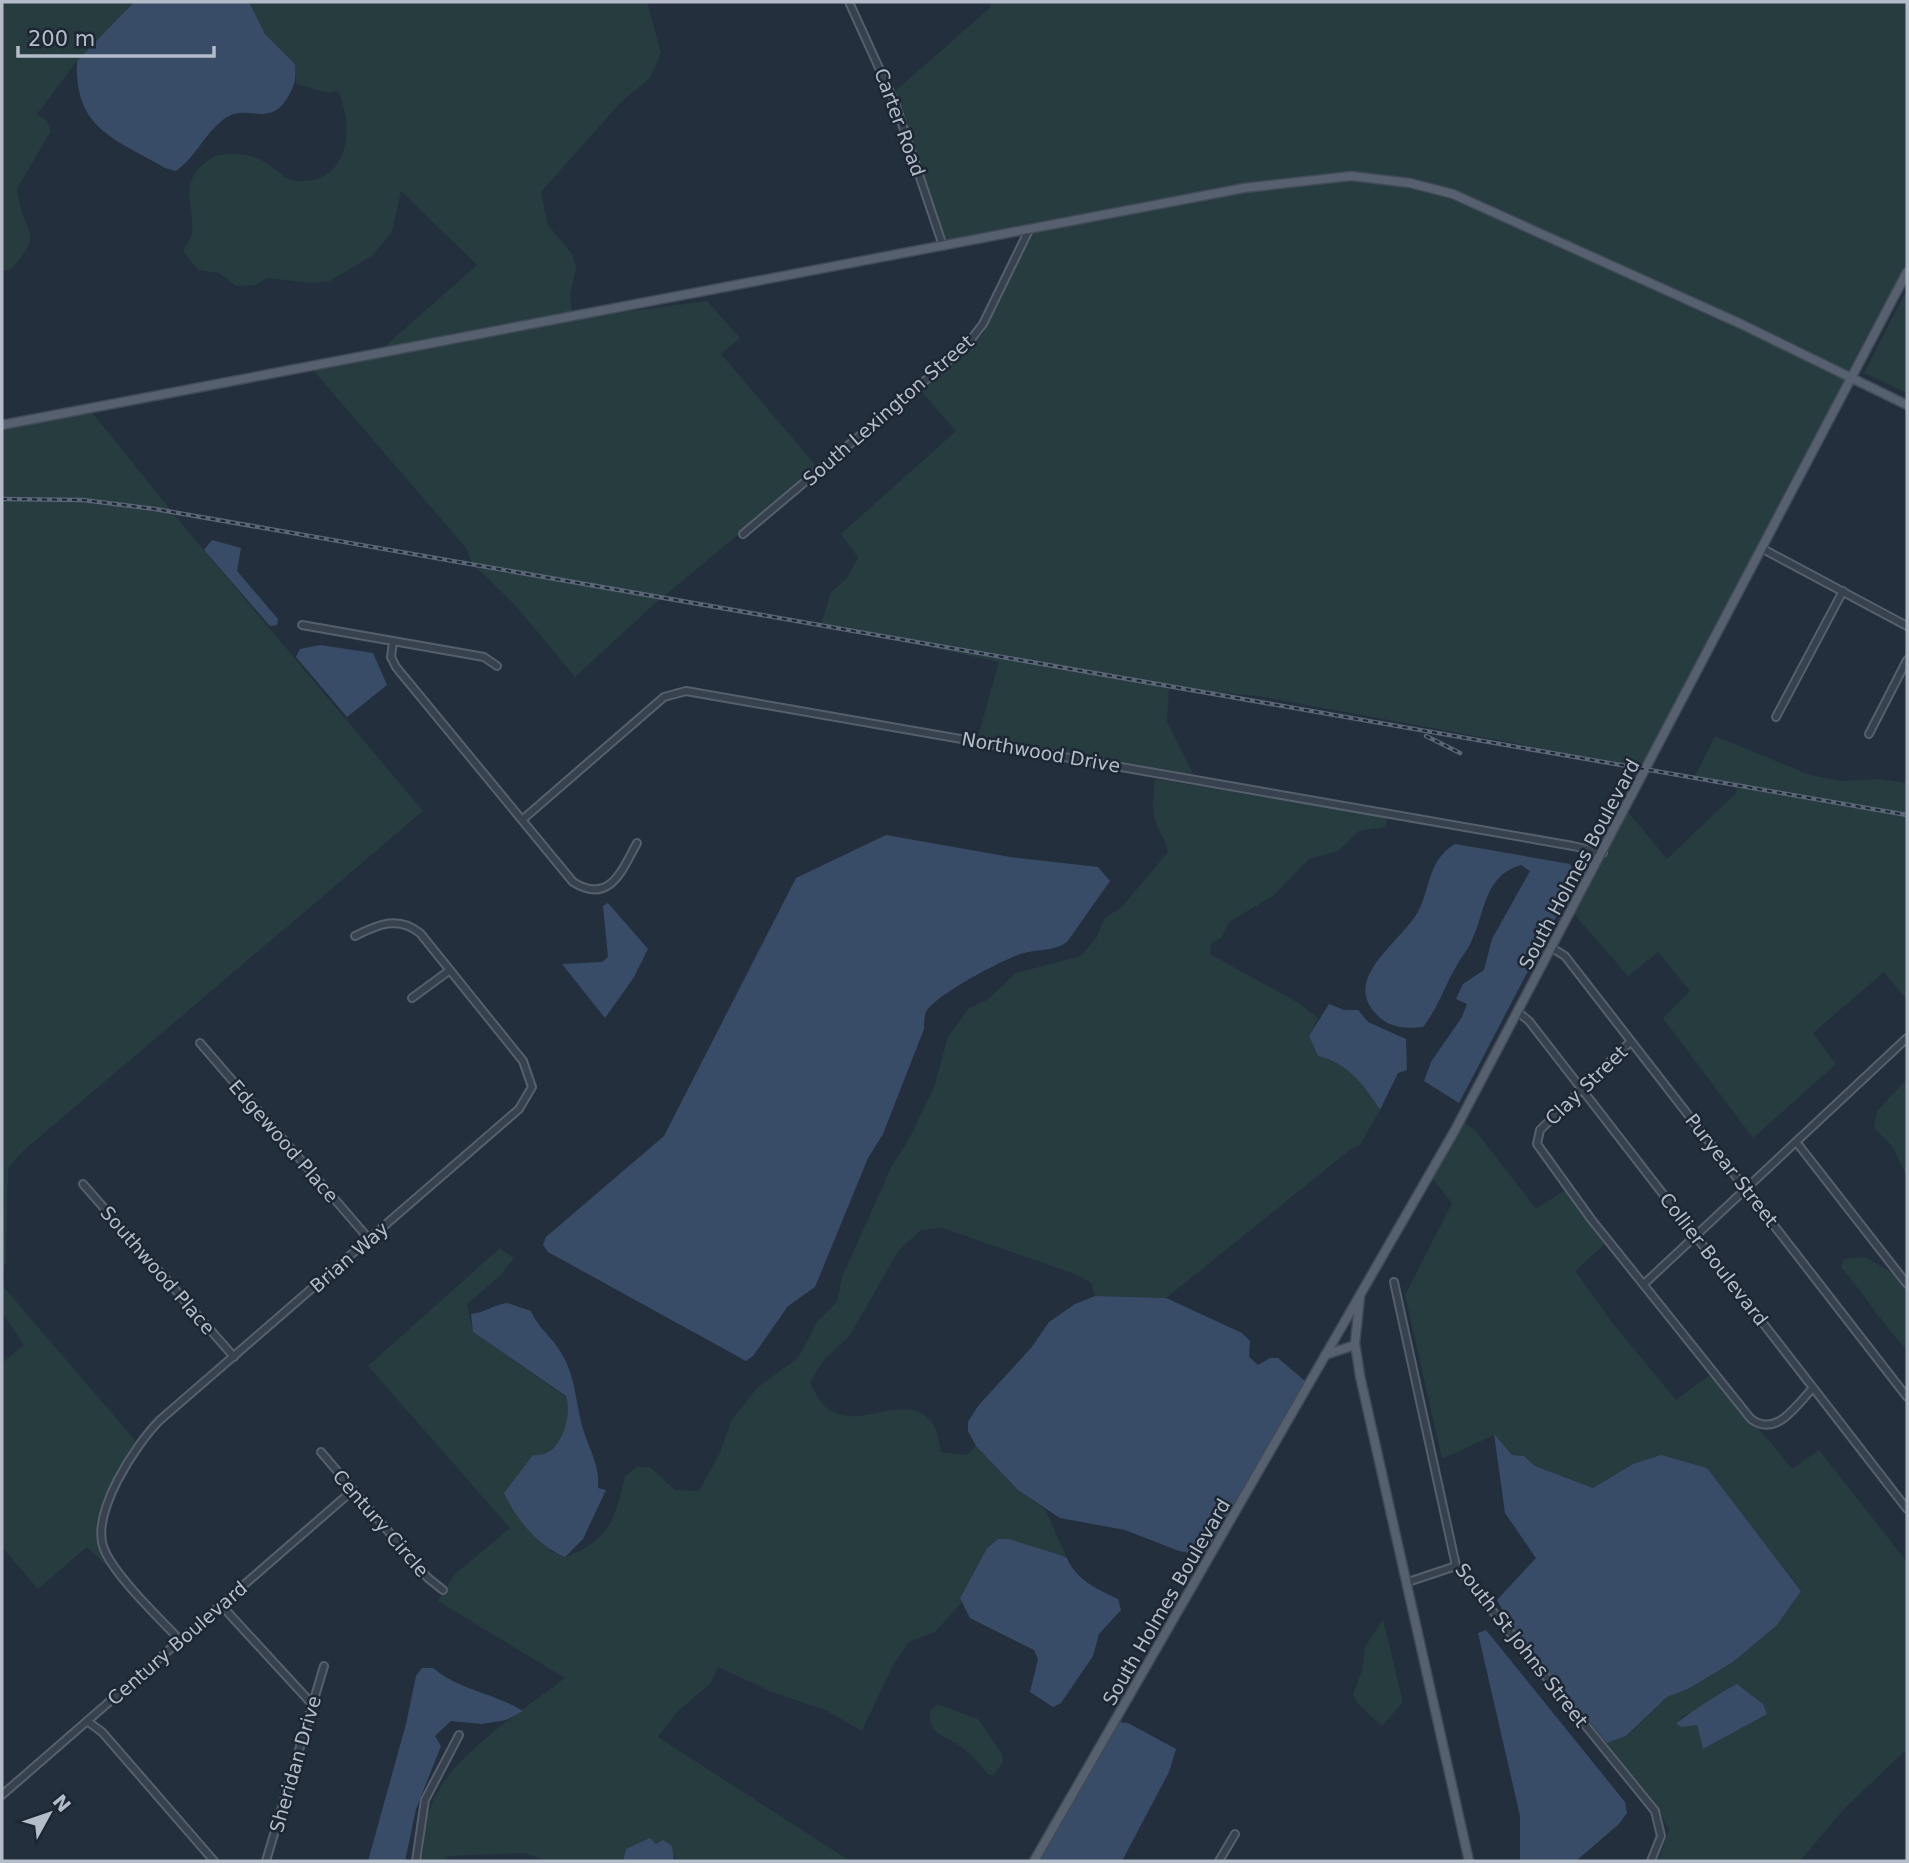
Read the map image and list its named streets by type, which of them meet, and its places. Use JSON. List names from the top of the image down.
{
  "streets": {
    "main road": ["South Holmes Boulevard"],
    "street": [
      "Carter Road",
      "South Lexington Street",
      "Northwood Drive",
      "Clay Street",
      "Edgewood Place",
      "Puryear Street",
      "Brian Way",
      "Collier Boulevard",
      "Southwood Place",
      "Century Circle",
      "Century Boulevard",
      "South St Johns Street",
      "Sheridan Drive"
    ]
  },
  "crossings": [
    ["Northwood Drive", "South Holmes Boulevard"],
    ["South Holmes Boulevard", "Puryear Street"],
    ["South Holmes Boulevard", "Collier Boulevard"],
    ["Clay Street", "Puryear Street"],
    ["Clay Street", "Collier Boulevard"],
    ["Edgewood Place", "Brian Way"],
    ["Brian Way", "Southwood Place"],
    ["Brian Way", "Century Boulevard"],
    ["Century Circle", "Century Boulevard"]
  ],
  "scale_bar": "200 m",
  "north": "top right"
}
